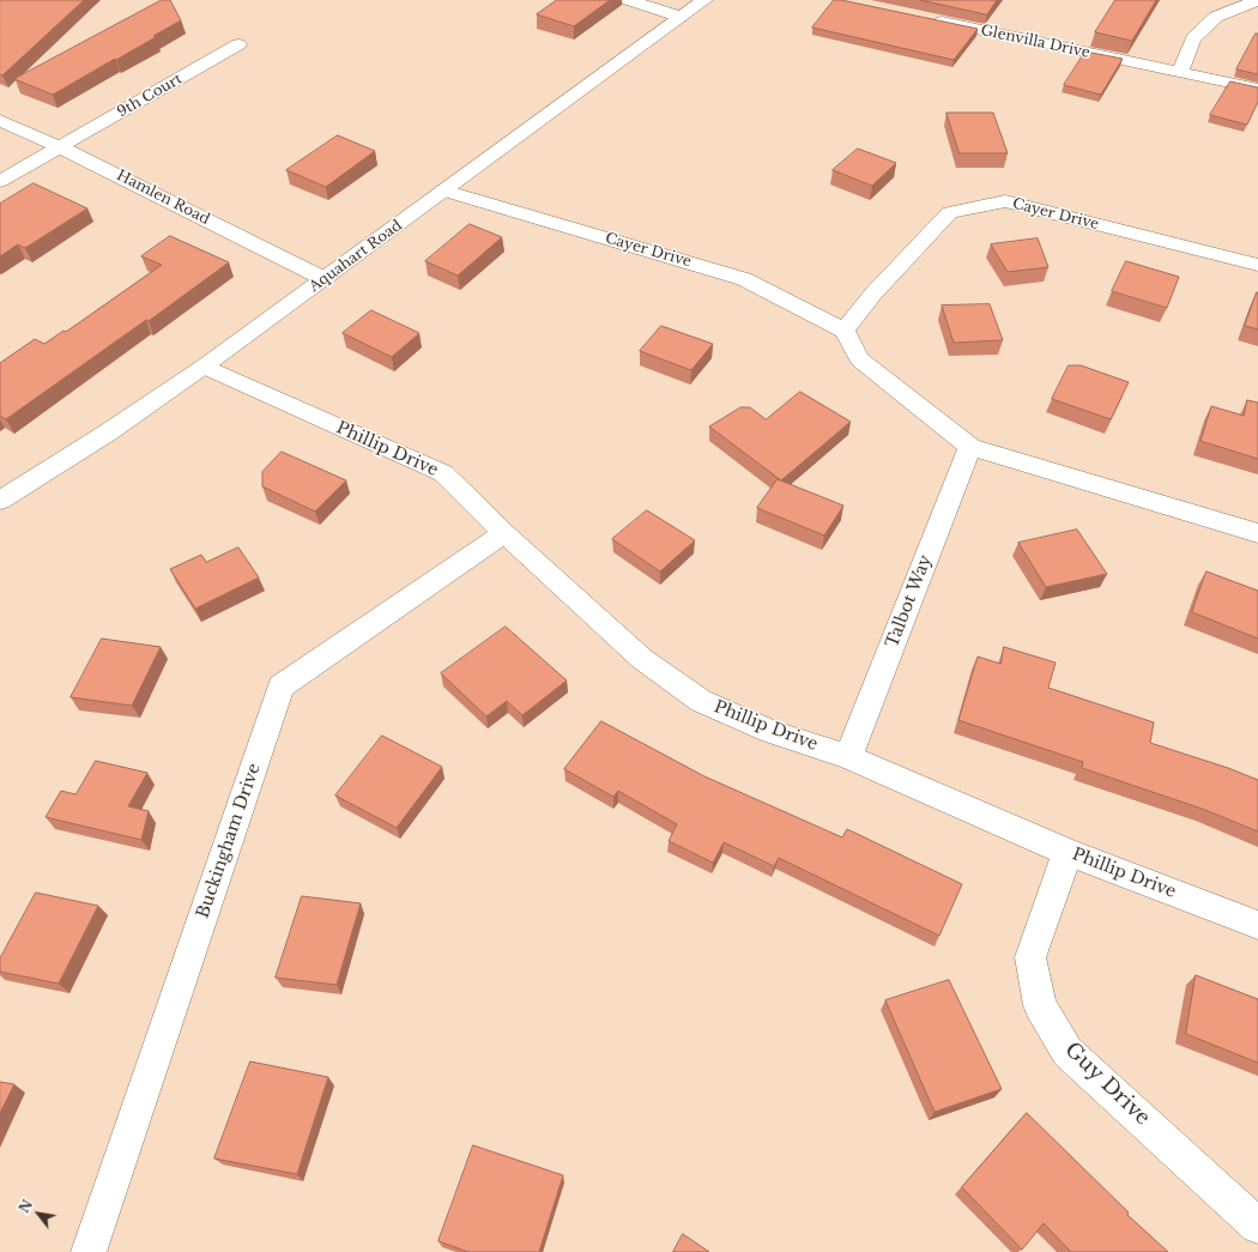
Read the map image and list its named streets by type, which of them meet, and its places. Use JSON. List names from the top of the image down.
{
  "streets": {
    "street": [
      "Glenvilla Drive",
      "9th Court",
      "Hamlen Road",
      "Cayer Drive",
      "Aquahart Road",
      "Phillip Drive",
      "Talbot Way",
      "Buckingham Drive",
      "Guy Drive"
    ]
  },
  "crossings": [
    ["9th Court", "Hamlen Road"],
    ["Hamlen Road", "Aquahart Road"],
    ["Cayer Drive", "Aquahart Road"],
    ["Aquahart Road", "Phillip Drive"],
    ["Phillip Drive", "Talbot Way"],
    ["Phillip Drive", "Buckingham Drive"],
    ["Phillip Drive", "Guy Drive"]
  ],
  "north": "top left"
}
